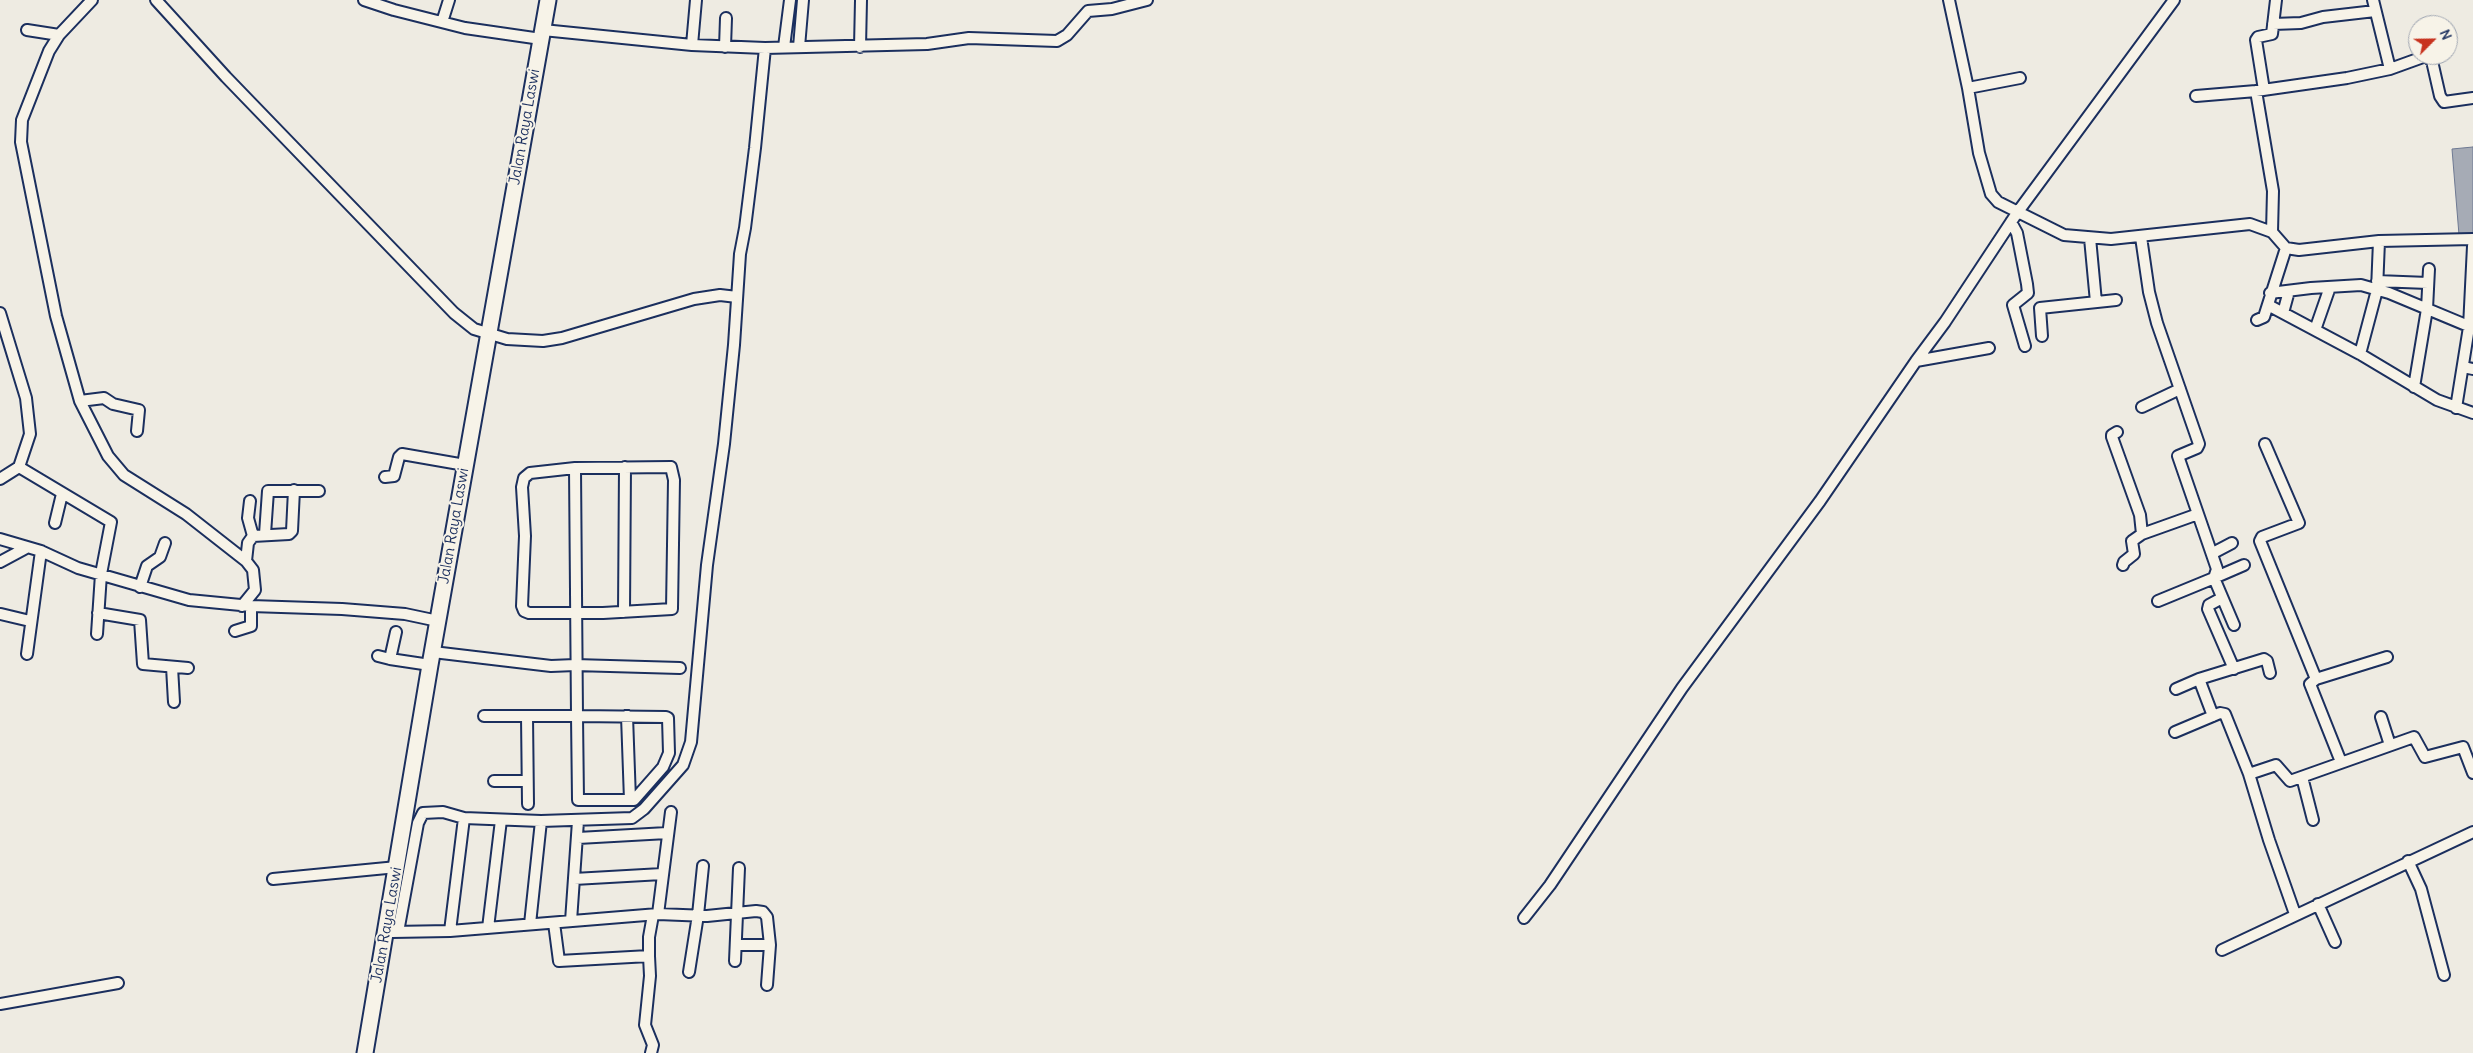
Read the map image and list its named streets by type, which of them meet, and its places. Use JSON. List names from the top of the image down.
{
  "streets": {
    "main road": ["Jalan Raya Laswi"]
  },
  "north": "top right"
}
